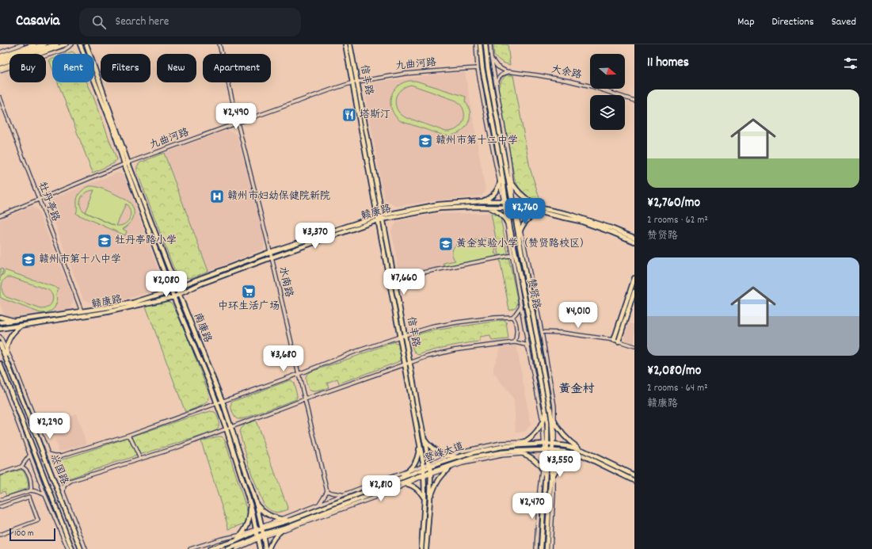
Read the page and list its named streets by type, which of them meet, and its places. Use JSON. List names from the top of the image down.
{
  "streets": {
    "main road": [
      "信丰路",
      "赣康路",
      "赞贤路",
      "南康路",
      "登峰大道",
      "兴国路"
    ],
    "street": [
      "九曲河路",
      "大余路",
      "牡丹亭路",
      "水南路"
    ]
  },
  "crossings": [
    ["九曲河路", "信丰路"],
    ["九曲河路", "牡丹亭路"],
    ["九曲河路", "水南路"],
    ["九曲河路", "南康路"],
    ["信丰路", "赣康路"],
    ["信丰路", "登峰大道"],
    ["牡丹亭路", "赣康路"],
    ["赣康路", "水南路"],
    ["赣康路", "赞贤路"],
    ["赣康路", "南康路"],
    ["赞贤路", "登峰大道"],
    ["南康路", "登峰大道"]
  ],
  "districts": ["黄金村"],
  "places": {
    "restaurant": ["塔斯汀"],
    "school or university": [
      "赣州市第十二中学",
      "牡丹亭路小学",
      "黄金实验小学（赞贤路校区）",
      "赣州市第十八中学"
    ],
    "hospital": ["赣州市妇幼保健院新院"],
    "supermarket": ["中环生活广场"]
  },
  "scale_bar": "100 m",
  "north": "right",
  "page": {
    "header": "Casavia",
    "search": "Search here",
    "nav": ["Map", "Directions", "Saved"],
    "heading": "11 homes",
    "chip": [
      "Buy",
      "Rent",
      "Filters",
      "New",
      "Apartment"
    ],
    "list": [
      {
        "name": "¥2,760/mo",
        "note": "2 rooms · 62 m² · 赞贤路"
      },
      {
        "name": "¥2,080/mo",
        "note": "2 rooms · 64 m² · 赣康路"
      }
    ],
    "price": [
      "¥2,490",
      "¥2,760",
      "¥3,370",
      "¥7,660",
      "¥2,080",
      "¥4,010",
      "¥3,680",
      "¥2,290",
      "¥3,550",
      "¥2,810",
      "¥2,470"
    ],
    "scale": "100 m"
  }
}
